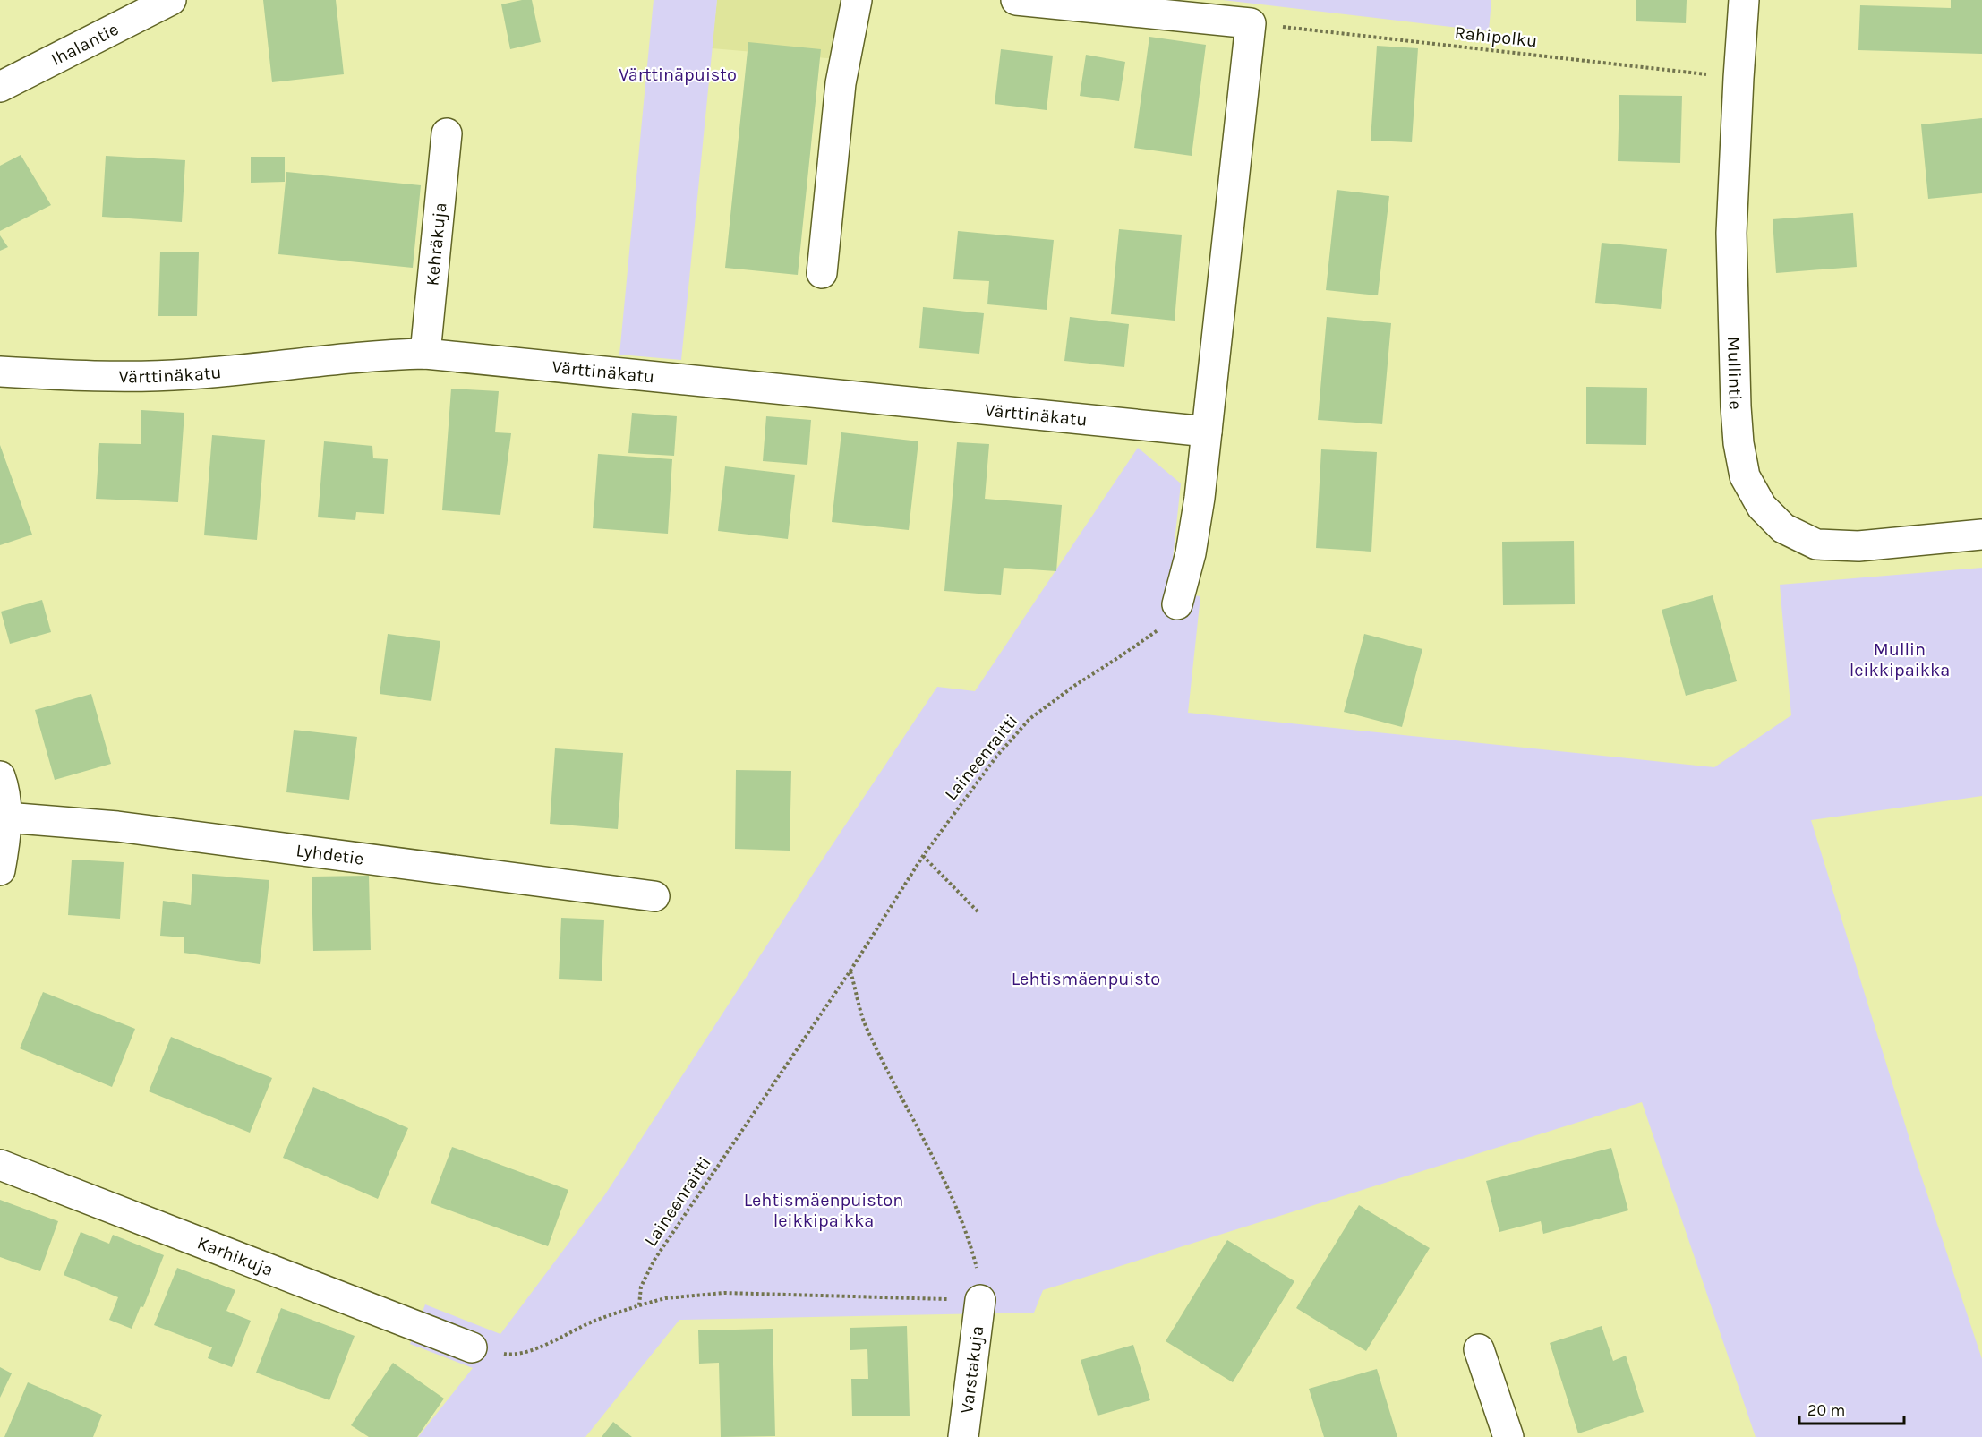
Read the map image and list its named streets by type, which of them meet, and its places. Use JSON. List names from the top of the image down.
{
  "streets": {
    "street": [
      "Ihalantie",
      "Kehräkuja",
      "Värttinäkatu",
      "Mullintie",
      "Lyhdetie",
      "Karhikuja",
      "Varstakuja"
    ],
    "path": ["Rahipolku", "Laineenraitti"]
  },
  "crossings": [
    ["Rahipolku", "Mullintie"],
    ["Kehräkuja", "Värttinäkatu"]
  ],
  "parks": [
    "Värttinäpuisto",
    "Mullin leikkipaikka",
    "Lehtismäenpuisto",
    "Lehtismäenpuiston leikkipaikka"
  ],
  "scale_bar": "20 m"
}
